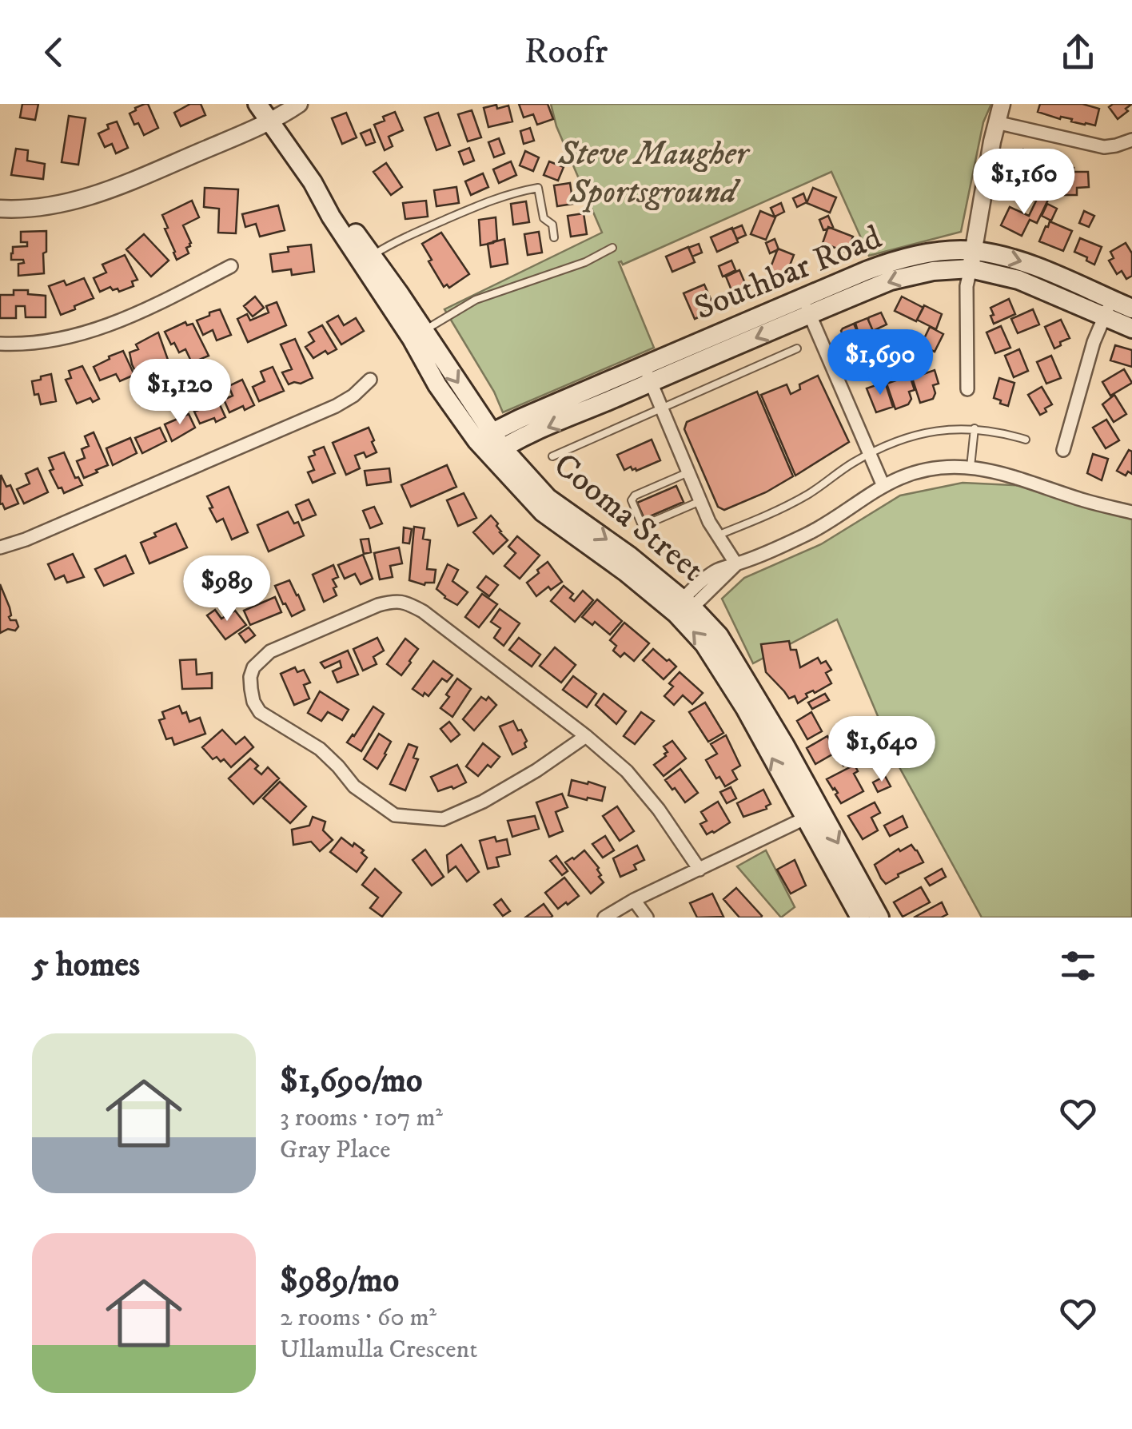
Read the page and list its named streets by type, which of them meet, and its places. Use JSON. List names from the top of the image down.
{
  "streets": {
    "main road": ["Southbar Road", "Cooma Street"]
  },
  "crossings": [
    ["Southbar Road", "Cooma Street"]
  ],
  "parks": ["Steve Maugher Sportsground"],
  "page": {
    "header": "Roofr",
    "price": [
      "$1,160",
      "$1,690",
      "$1,120",
      "$989",
      "$1,640"
    ],
    "heading": "5 homes",
    "list": [
      {
        "name": "$1,690/mo",
        "note": "3 rooms · 107 m² · Gray Place"
      },
      {
        "name": "$989/mo",
        "note": "2 rooms · 60 m² · Ullamulla Crescent"
      }
    ]
  }
}
